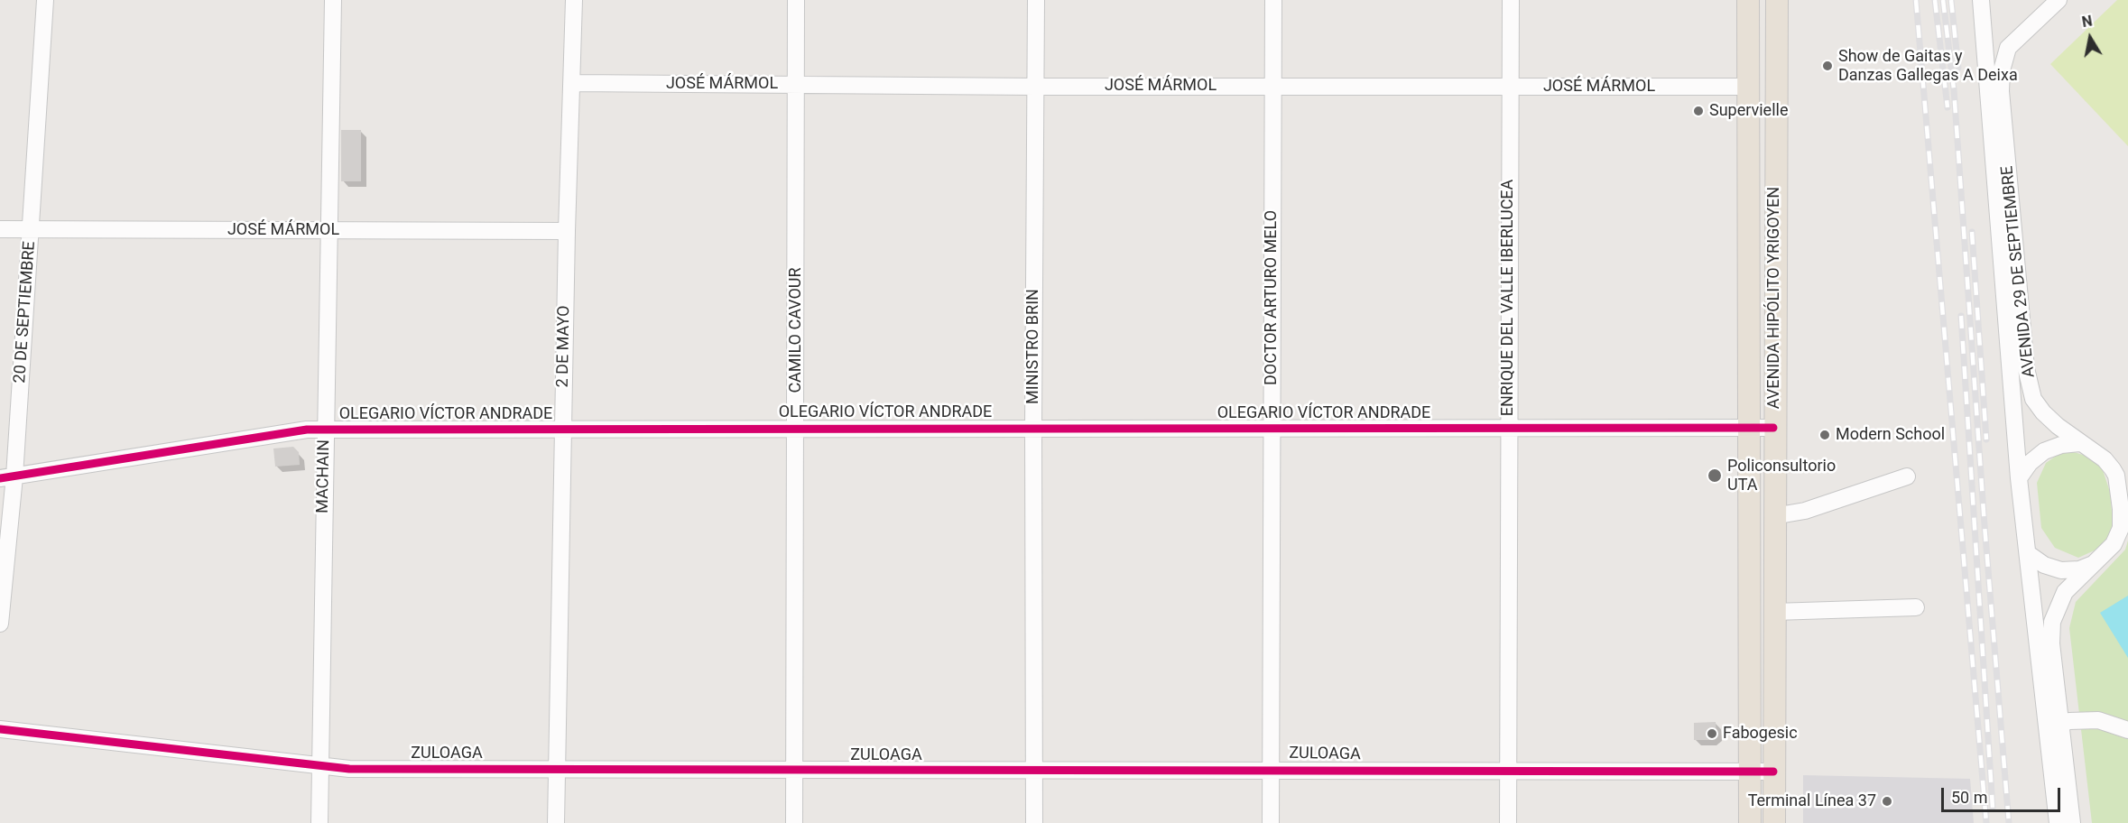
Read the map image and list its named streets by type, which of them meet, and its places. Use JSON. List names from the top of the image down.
{
  "streets": {
    "main road": ["AVENIDA HIPÓLITO YRIGOYEN"],
    "street": [
      "JOSÉ MÁRMOL",
      "AVENIDA 29 DE SEPTIEMBRE",
      "DOCTOR ARTURO MELO",
      "ENRIQUE DEL VALLE IBERLUCEA",
      "20 DE SEPTIEMBRE",
      "CAMILO CAVOUR",
      "2 DE MAYO",
      "MINISTRO BRIN",
      "OLEGARIO VÍCTOR ANDRADE",
      "MACHAIN",
      "ZULOAGA"
    ]
  },
  "crossings": [
    ["JOSÉ MÁRMOL", "DOCTOR ARTURO MELO"],
    ["JOSÉ MÁRMOL", "ENRIQUE DEL VALLE IBERLUCEA"],
    ["JOSÉ MÁRMOL", "AVENIDA HIPÓLITO YRIGOYEN"],
    ["JOSÉ MÁRMOL", "20 DE SEPTIEMBRE"],
    ["JOSÉ MÁRMOL", "CAMILO CAVOUR"],
    ["JOSÉ MÁRMOL", "2 DE MAYO"],
    ["JOSÉ MÁRMOL", "MINISTRO BRIN"],
    ["JOSÉ MÁRMOL", "MACHAIN"],
    ["DOCTOR ARTURO MELO", "OLEGARIO VÍCTOR ANDRADE"],
    ["DOCTOR ARTURO MELO", "ZULOAGA"],
    ["ENRIQUE DEL VALLE IBERLUCEA", "OLEGARIO VÍCTOR ANDRADE"],
    ["ENRIQUE DEL VALLE IBERLUCEA", "ZULOAGA"],
    ["AVENIDA HIPÓLITO YRIGOYEN", "OLEGARIO VÍCTOR ANDRADE"],
    ["AVENIDA HIPÓLITO YRIGOYEN", "ZULOAGA"],
    ["20 DE SEPTIEMBRE", "OLEGARIO VÍCTOR ANDRADE"],
    ["CAMILO CAVOUR", "OLEGARIO VÍCTOR ANDRADE"],
    ["CAMILO CAVOUR", "ZULOAGA"],
    ["2 DE MAYO", "OLEGARIO VÍCTOR ANDRADE"],
    ["2 DE MAYO", "ZULOAGA"],
    ["MINISTRO BRIN", "OLEGARIO VÍCTOR ANDRADE"],
    ["MINISTRO BRIN", "ZULOAGA"],
    ["OLEGARIO VÍCTOR ANDRADE", "MACHAIN"],
    ["MACHAIN", "ZULOAGA"]
  ],
  "places": [
    "Show de Gaitas y Danzas Gallegas A Deixa",
    "Supervielle",
    "Modern School",
    "Policonsultorio UTA",
    "Fabogesic",
    "Terminal Línea 37"
  ],
  "scale_bar": "50 m",
  "north": "top"
}
